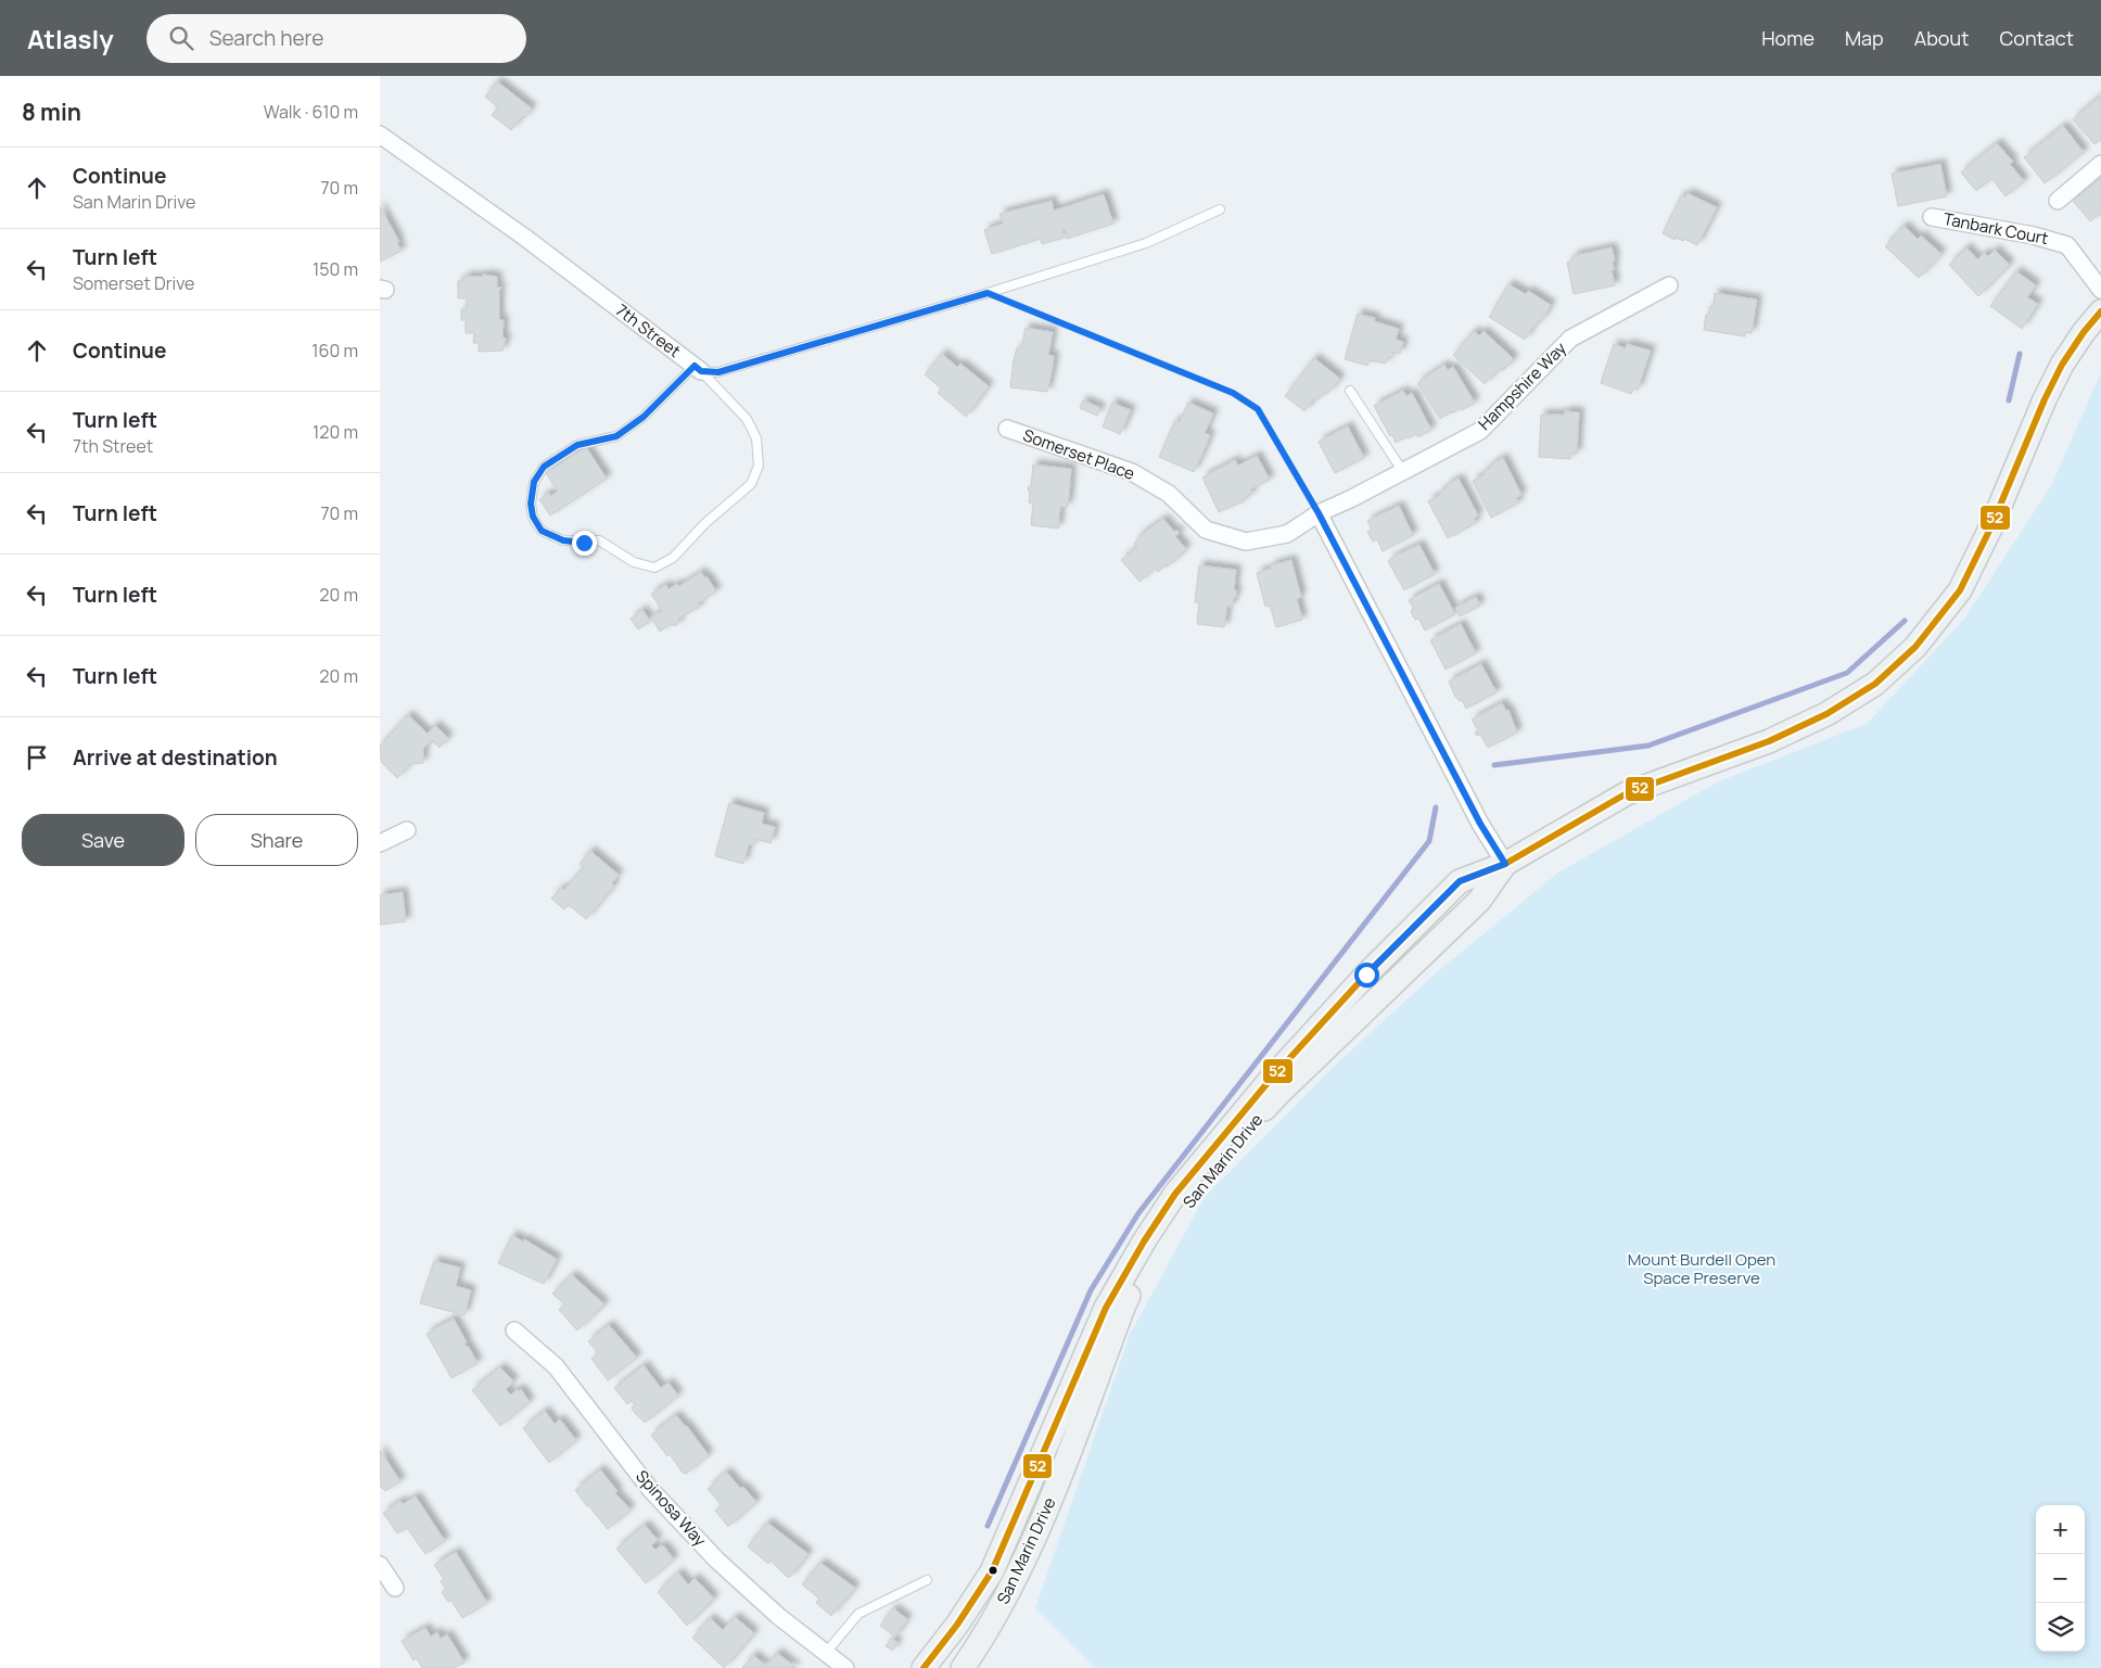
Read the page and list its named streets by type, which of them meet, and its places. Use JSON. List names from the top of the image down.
{
  "streets": {
    "main road": ["San Marin Drive"],
    "street": [
      "Tanbark Court",
      "7th Street",
      "Hampshire Way",
      "Somerset Place",
      "Spinosa Way"
    ]
  },
  "crossings": [
    ["Hampshire Way", "Somerset Place"]
  ],
  "parks": ["Mount Burdell Open Space Preserve"],
  "lines": ["transit line 52"],
  "page": {
    "header": "Atlasly",
    "search": "Search here",
    "nav": [
      "Home",
      "Map",
      "About",
      "Contact"
    ],
    "heading": ["8 min", "Walk · 610 m"],
    "list": [
      ["Continue", "San Marin Drive", "70 m"],
      ["Turn left", "Somerset Drive", "150 m"],
      ["Continue", "160 m"],
      ["Turn left", "7th Street", "120 m"],
      ["Turn left", "70 m"],
      ["Turn left", "20 m"],
      ["Turn left", "20 m"],
      "Arrive at destination"
    ],
    "buttons": ["Save", "Share"],
    "map_buttons": ["+", "−"]
  }
}
